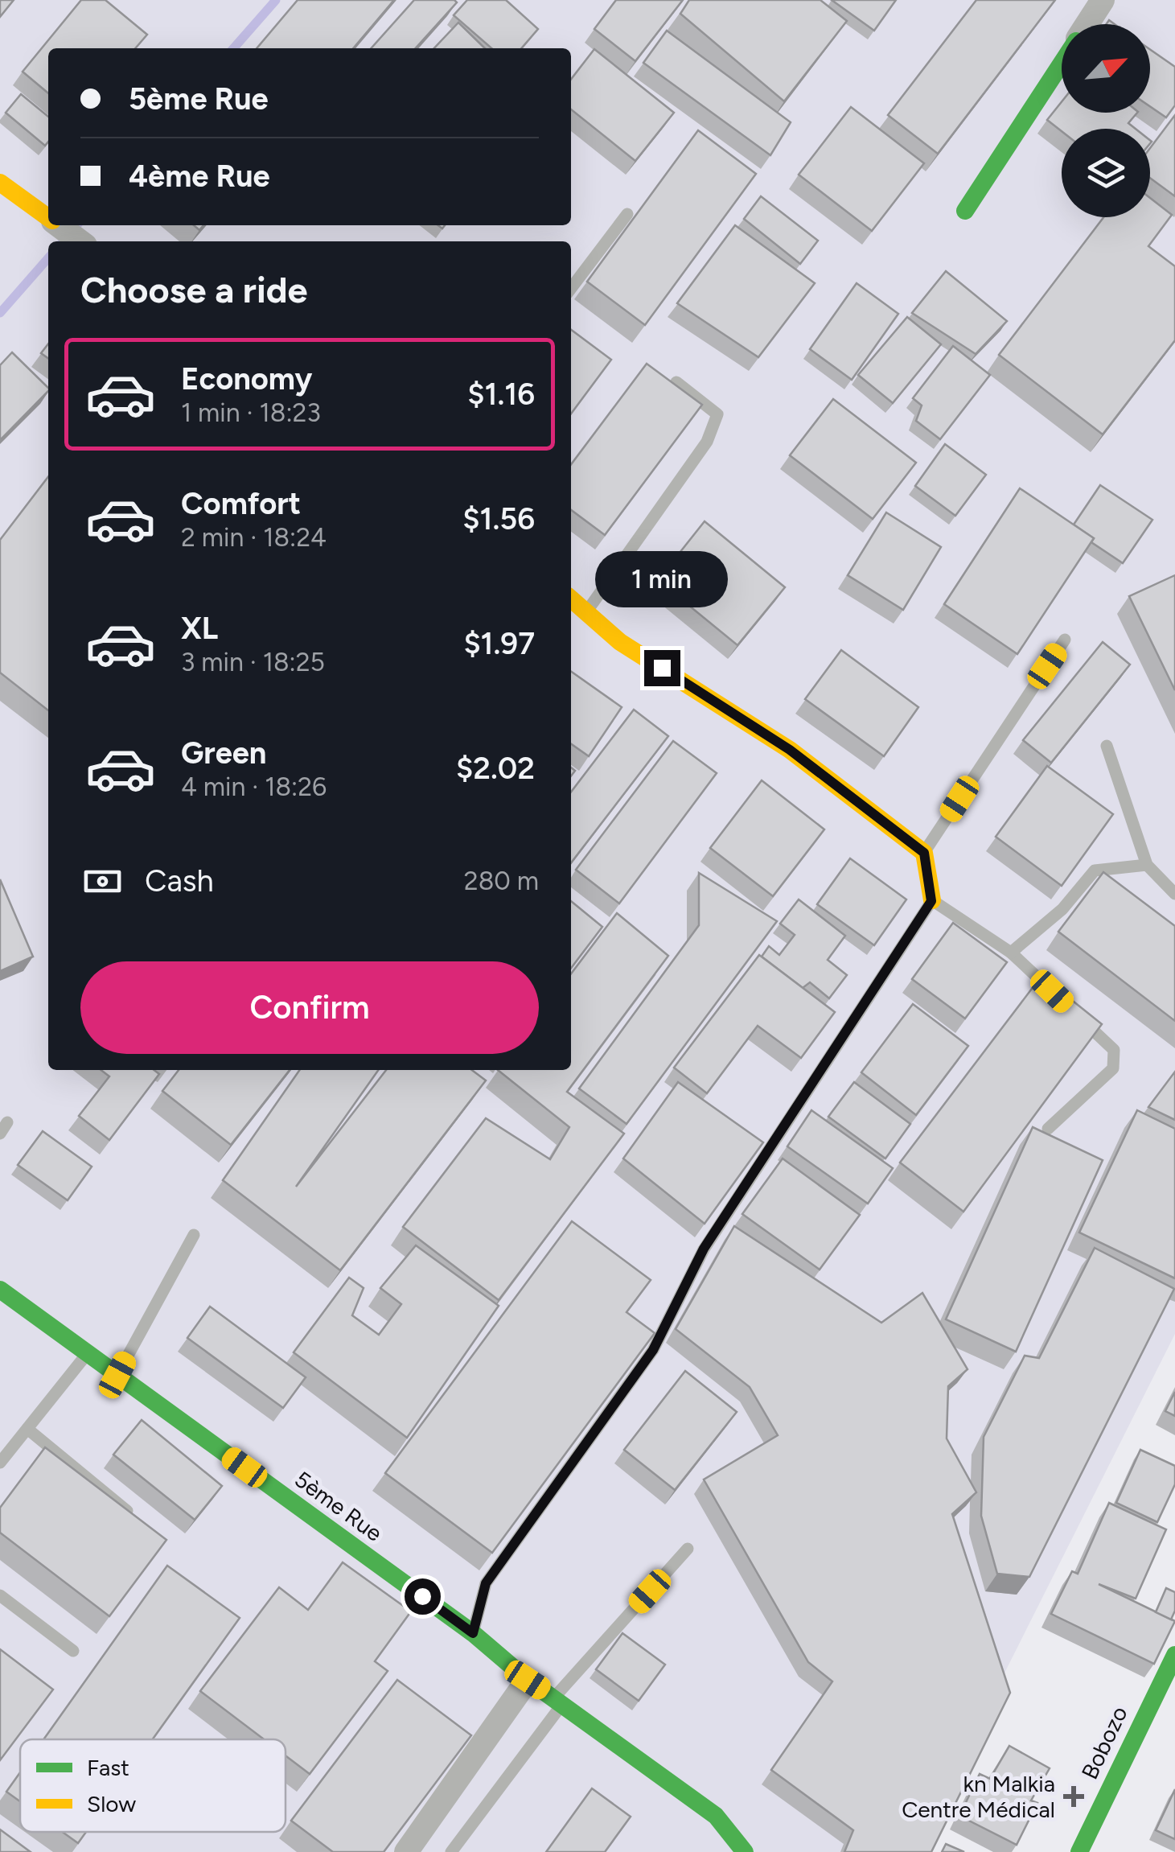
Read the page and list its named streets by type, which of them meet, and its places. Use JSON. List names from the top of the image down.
{
  "streets": {
    "street": ["5ème Rue", "Bobozo"]
  },
  "places": {
    "health": ["kn Malkia Centre Médical"]
  },
  "legend": ["Fast", "Slow"],
  "north": "top right",
  "page": {
    "banner": ["5ème Rue", "4ème Rue"],
    "heading": "Choose a ride",
    "list": [
      {
        "name": "Economy",
        "note": "1 min · 18:23",
        "value": "$1.16"
      },
      {
        "name": "Comfort",
        "note": "2 min · 18:24",
        "value": "$1.56"
      },
      {
        "name": "XL",
        "note": "3 min · 18:25",
        "value": "$1.97"
      },
      {
        "name": "Green",
        "note": "4 min · 18:26",
        "value": "$2.02"
      }
    ],
    "bubble": "1 min",
    "pay": ["Cash", "280 m"],
    "buttons": "Confirm"
  }
}
